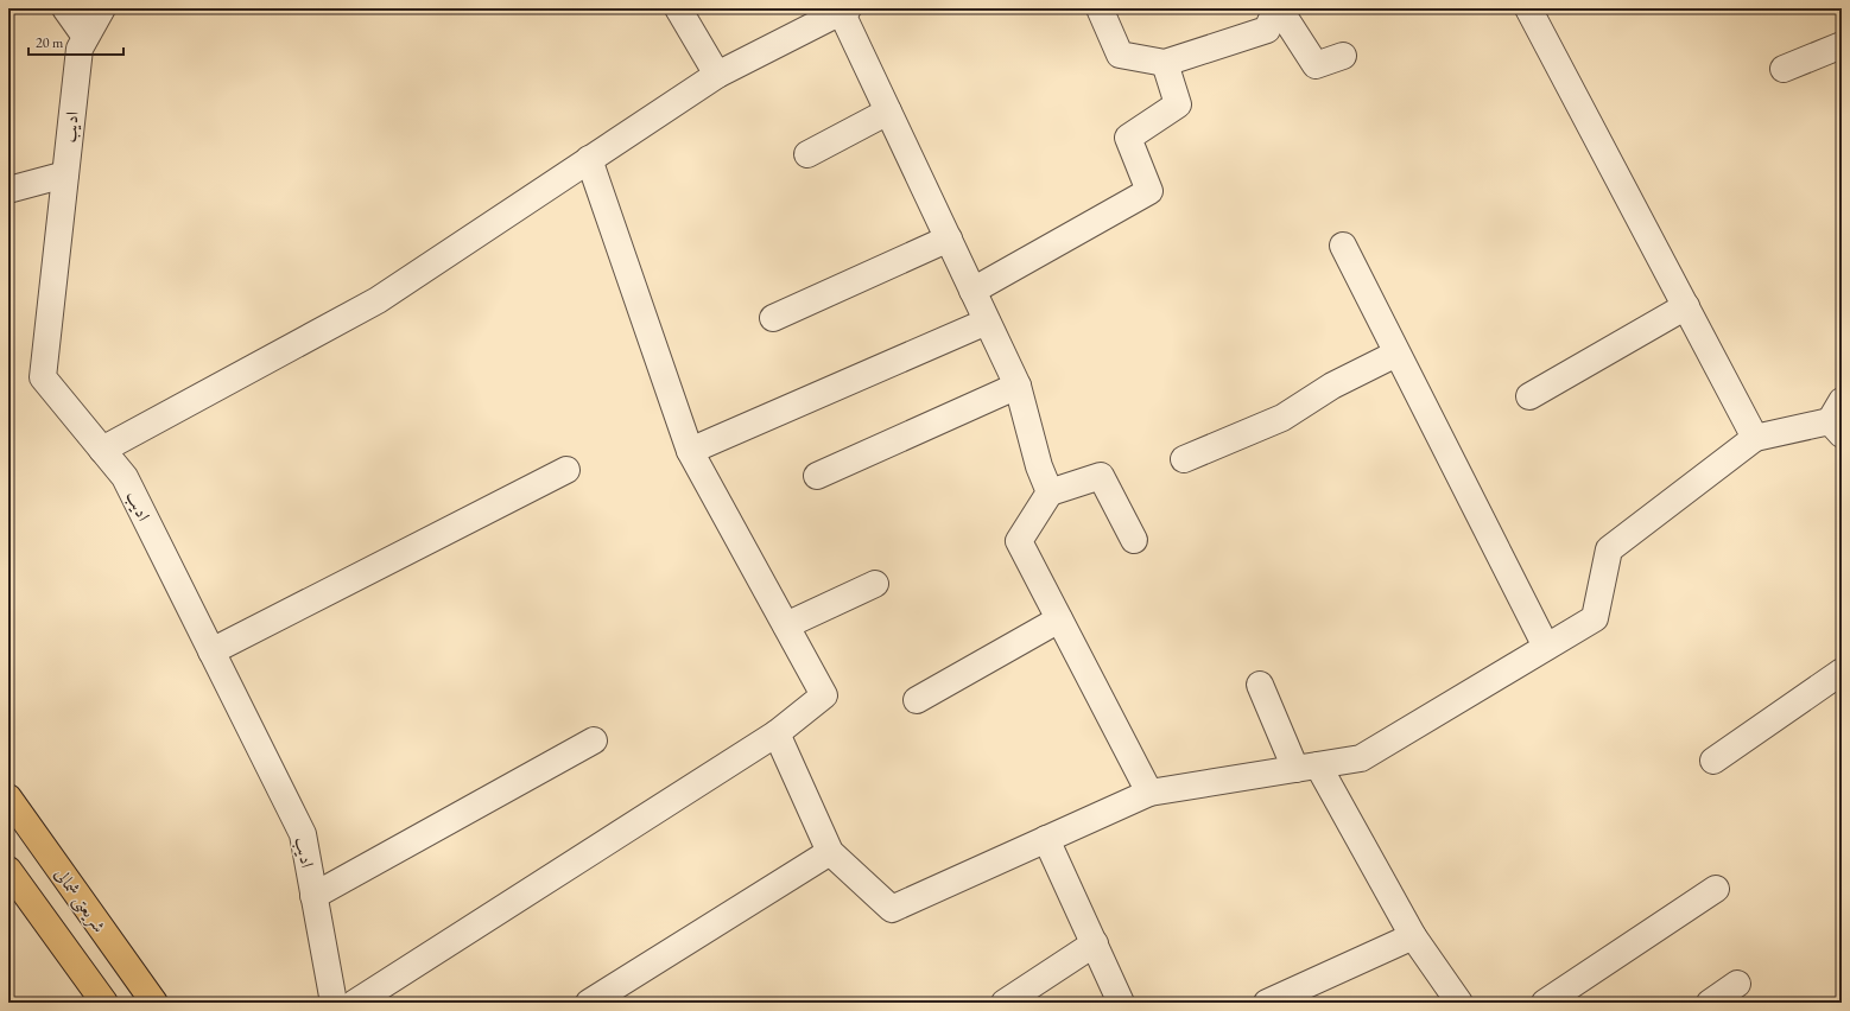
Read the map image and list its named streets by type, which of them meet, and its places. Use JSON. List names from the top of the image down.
{
  "streets": {
    "main road": ["شریعتی شمالی"],
    "street": ["ادیب"]
  },
  "scale_bar": "20 m"
}
